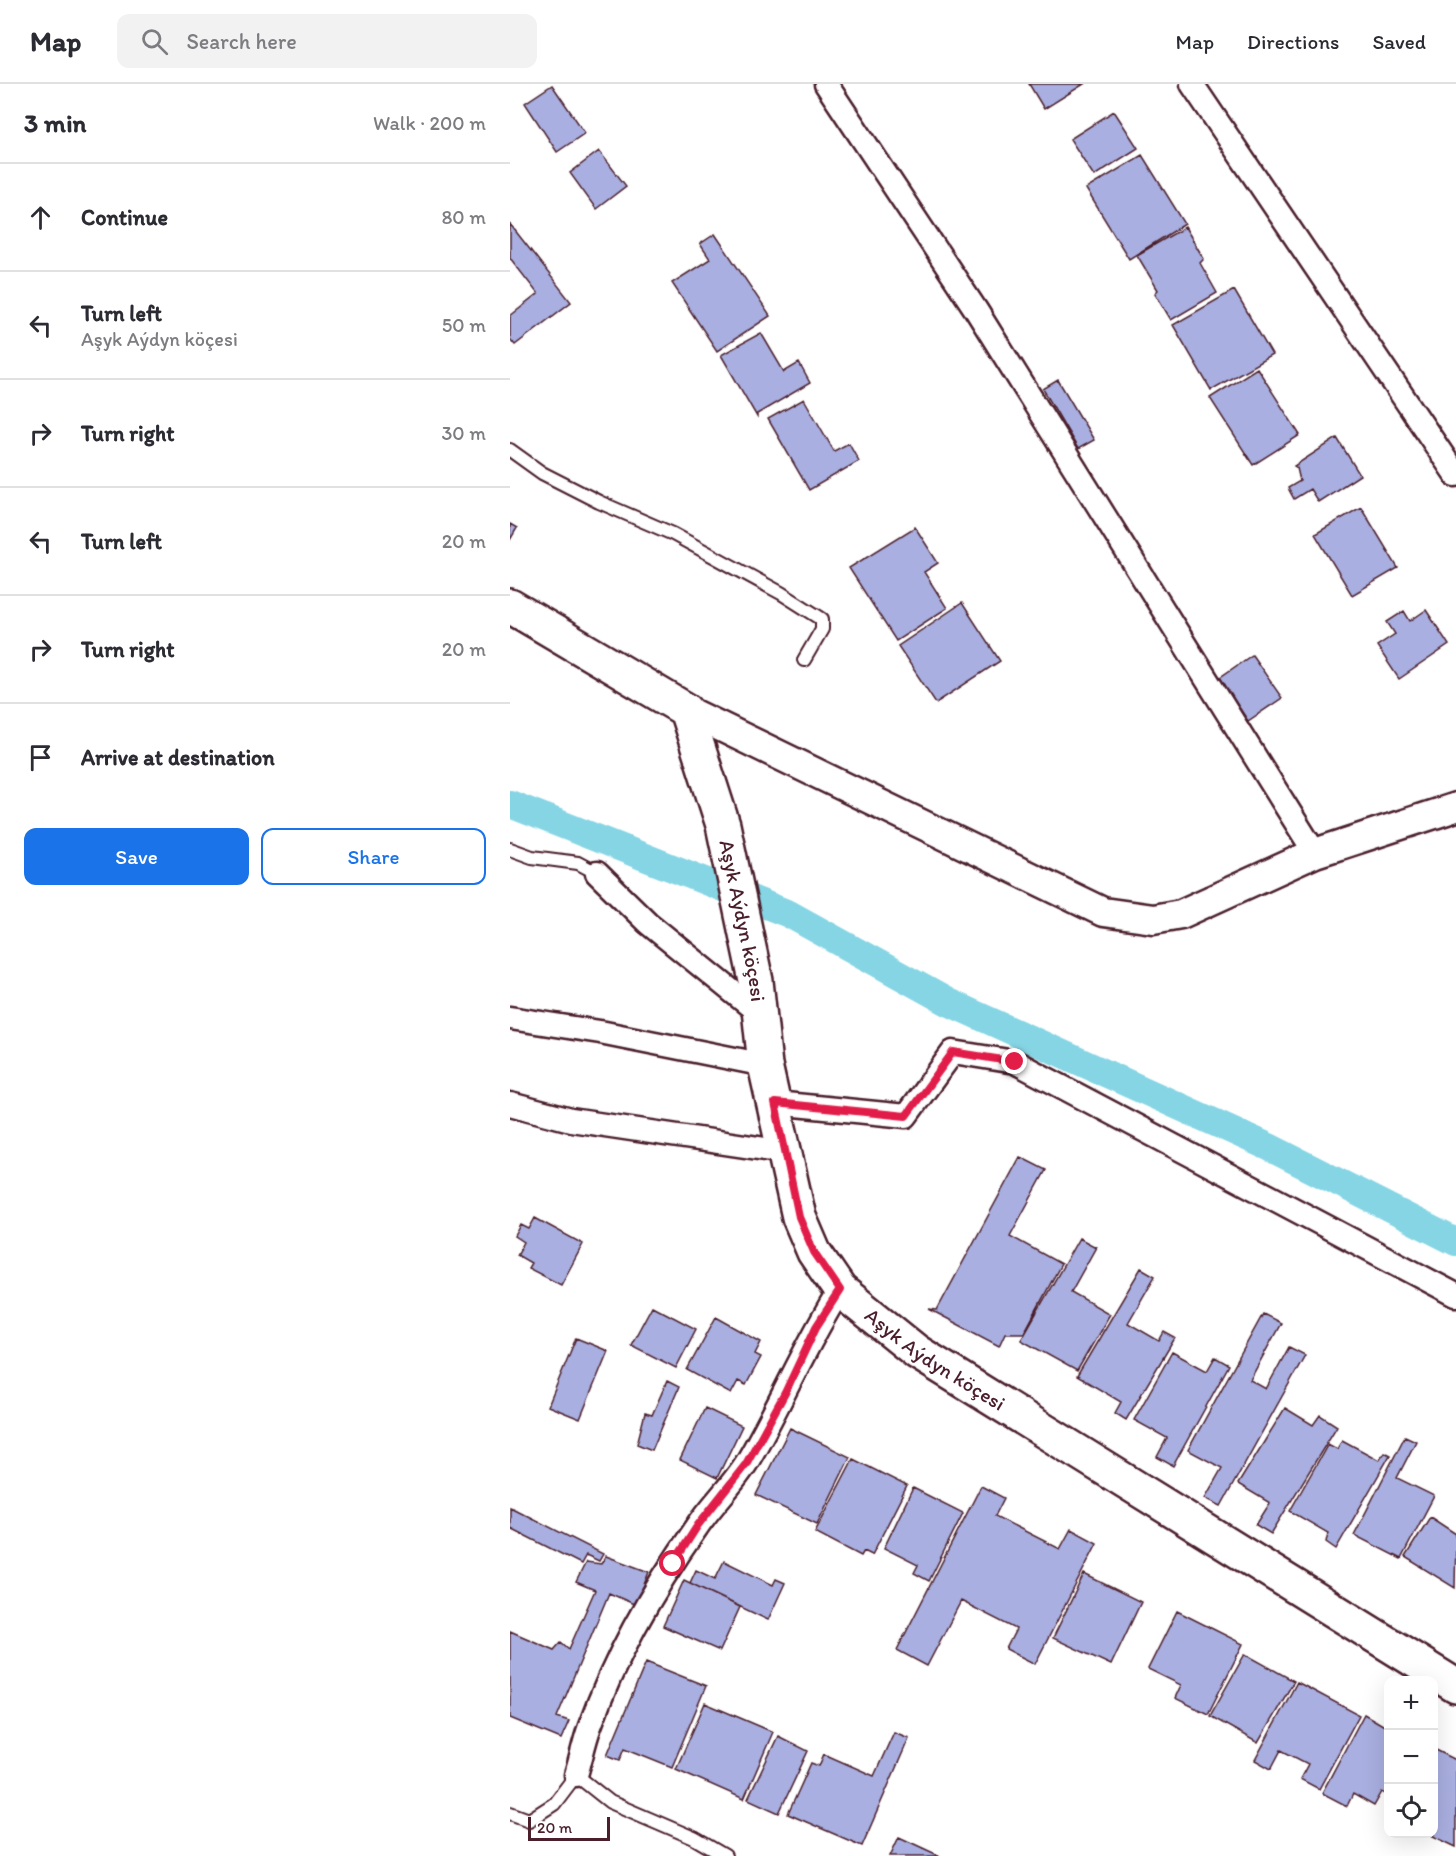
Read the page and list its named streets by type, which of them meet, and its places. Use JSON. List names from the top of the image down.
{
  "streets": {
    "main road": ["Aşyk Aýdyn köçesi"]
  },
  "scale_bar": "20 m",
  "page": {
    "header": "Map",
    "search": "Search here",
    "nav": ["Map", "Directions", "Saved"],
    "heading": ["3 min", "Walk · 200 m"],
    "list": [
      ["Continue", "80 m"],
      ["Turn left", "Aşyk Aýdyn köçesi", "50 m"],
      ["Turn right", "30 m"],
      ["Turn left", "20 m"],
      ["Turn right", "20 m"],
      "Arrive at destination"
    ],
    "buttons": ["Save", "Share"],
    "map_buttons": ["+", "−"],
    "scale": "20 m"
  }
}
